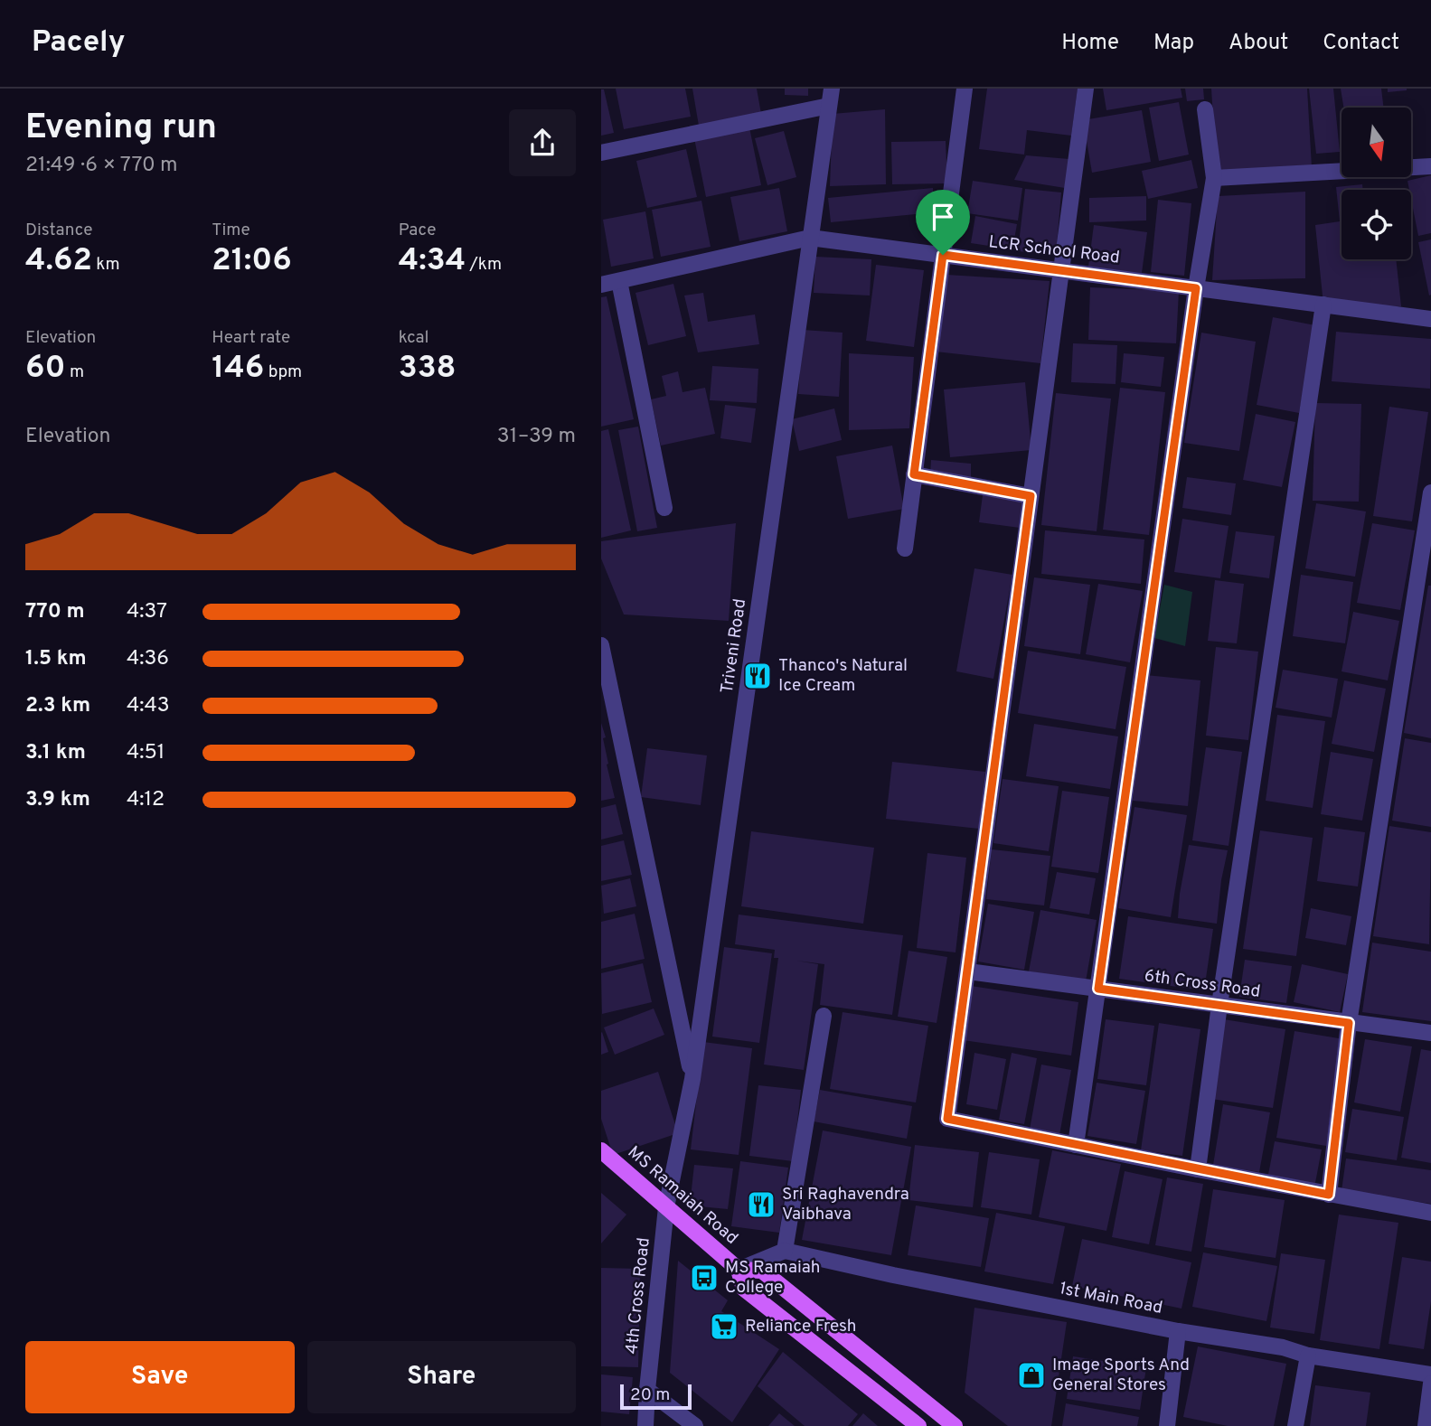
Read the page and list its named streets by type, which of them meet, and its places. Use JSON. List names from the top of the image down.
{
  "streets": {
    "main road": ["MS Ramaiah Road"],
    "street": [
      "LCR School Road",
      "Triveni Road",
      "6th Cross Road",
      "4th Cross Road",
      "1st Main Road"
    ]
  },
  "crossings": [
    ["LCR School Road", "Triveni Road"],
    ["Triveni Road", "MS Ramaiah Road"],
    ["Triveni Road", "4th Cross Road"],
    ["MS Ramaiah Road", "4th Cross Road"]
  ],
  "places": {
    "restaurant": ["Thanco's Natural Ice Cream", "Sri Raghavendra Vaibhava"],
    "bus stop": ["MS Ramaiah College"],
    "supermarket": ["Reliance Fresh"],
    "shop": ["Image Sports And General Stores"]
  },
  "scale_bar": "20 m",
  "north": "bottom",
  "page": {
    "header": "Pacely",
    "nav": [
      "Home",
      "Map",
      "About",
      "Contact"
    ],
    "heading": ["Evening run", "21:49 · 6 × 770 m"],
    "stats": [
      ["Distance", "4.62 km"],
      ["Time", "21:06"],
      ["Pace", "4:34 /km"],
      ["Elevation", "60 m"],
      ["Heart rate", "146 bpm"],
      ["kcal", "338"]
    ],
    "chart": ["Elevation", "31–39 m"],
    "list": [
      {
        "name": "770 m",
        "note": "4:37"
      },
      {
        "name": "1.5 km",
        "note": "4:36"
      },
      {
        "name": "2.3 km",
        "note": "4:43"
      },
      {
        "name": "3.1 km",
        "note": "4:51"
      },
      {
        "name": "3.9 km",
        "note": "4:12"
      }
    ],
    "buttons": ["Save", "Share"],
    "scale": "20 m"
  }
}
